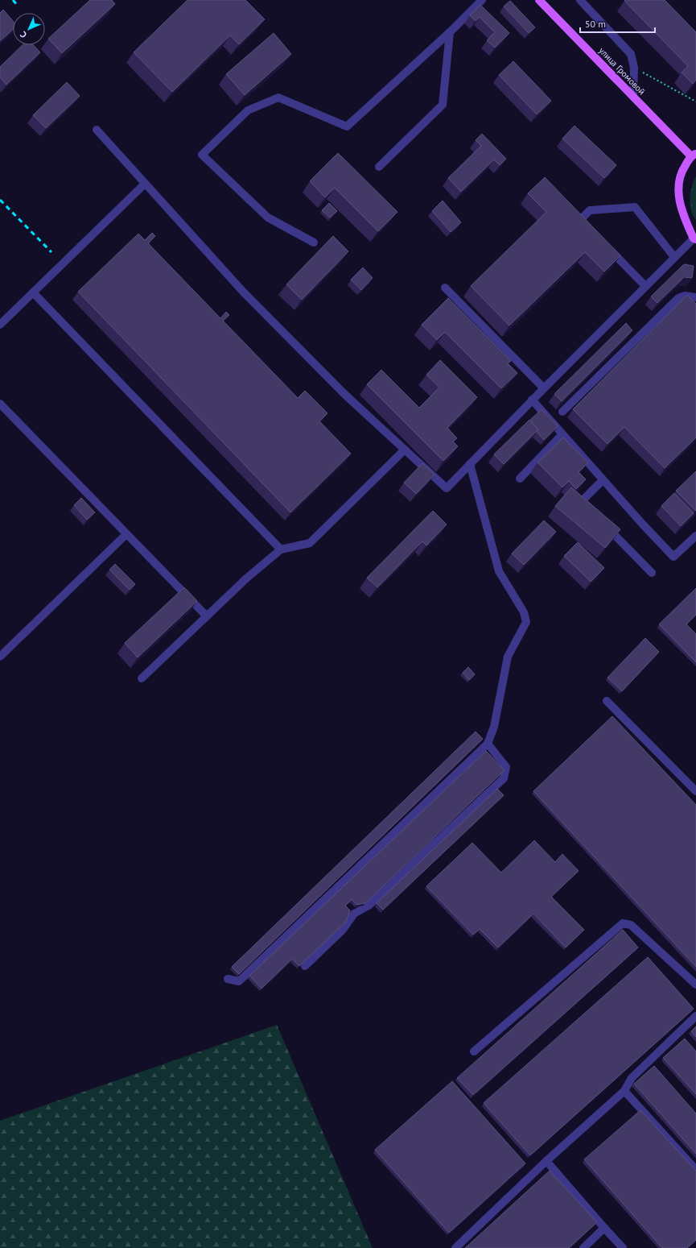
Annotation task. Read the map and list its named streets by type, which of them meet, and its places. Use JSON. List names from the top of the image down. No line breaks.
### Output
{"streets":{"main road":["улица Громовой"]},"scale_bar":"50 m","north":"bottom left"}
